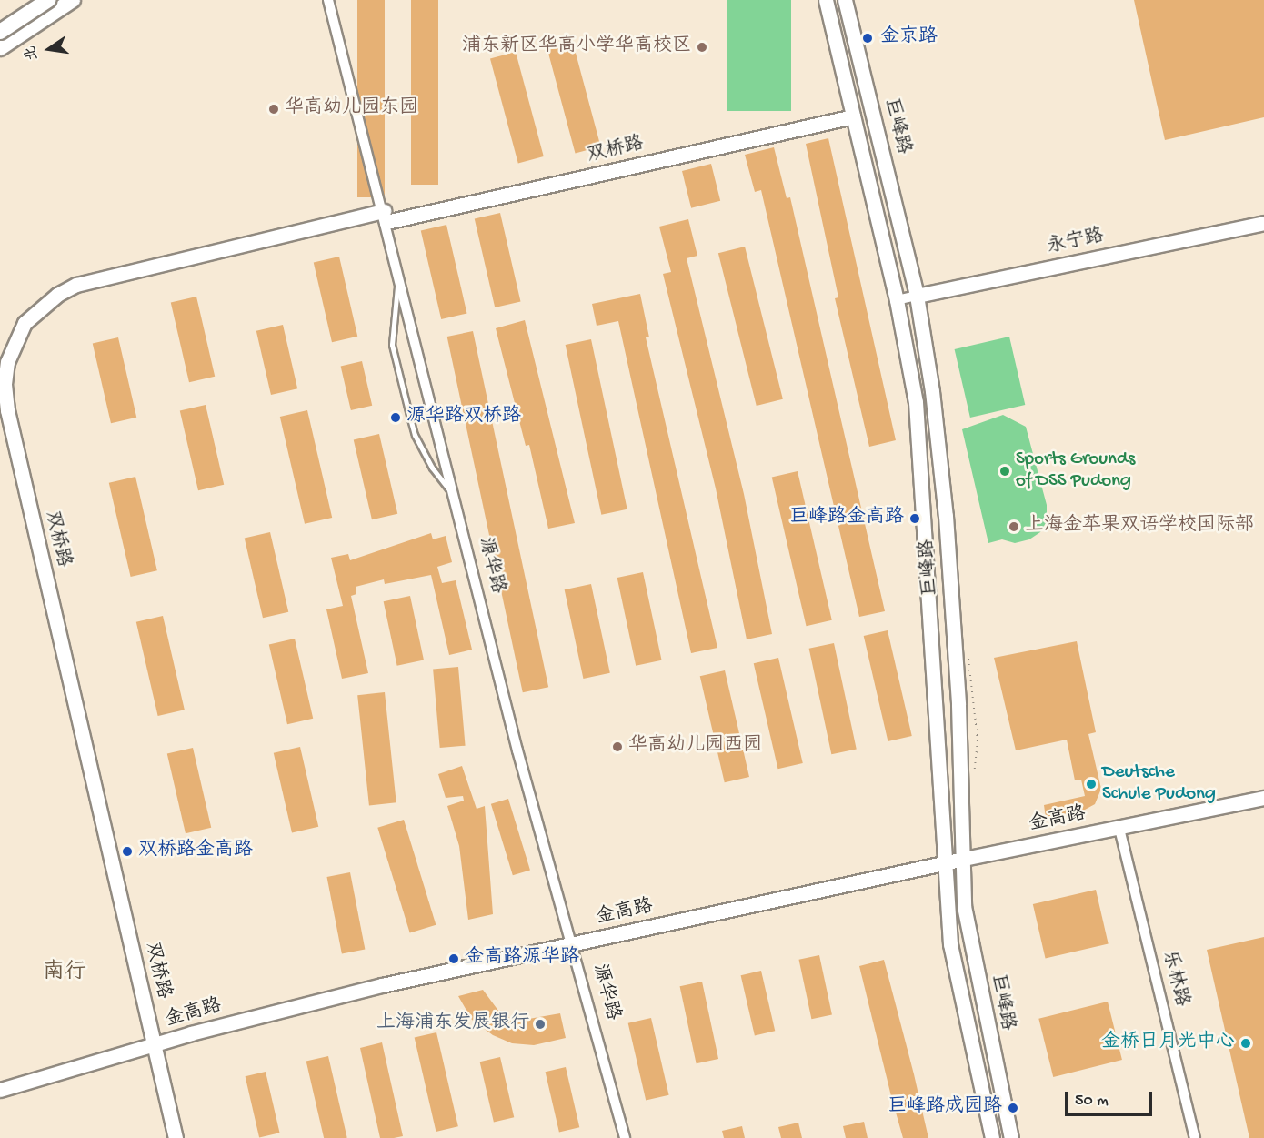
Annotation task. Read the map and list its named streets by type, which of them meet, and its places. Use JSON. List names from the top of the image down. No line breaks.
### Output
{"streets":{"main road":["巨峰路","双桥路","永宁路","金高路"],"street":["源华路","乐林路"]},"crossings":[["巨峰路","双桥路"],["巨峰路","永宁路"],["巨峰路","金高路"],["双桥路","源华路"],["双桥路","金高路"],["源华路","金高路"],["金高路","乐林路"]],"districts":["南行"],"places":["金京路","浦东新区华高小学华高校区","华高幼儿园东园","源华路双桥路","Sports Grounds of DSS Pudong","巨峰路金高路","上海金苹果双语学校国际部","华高幼儿园西园","Deutsche Schule Pudong","双桥路金高路","金高路源华路","上海浦东发展银行","金桥日月光中心","巨峰路成园路"],"scale_bar":"50 m","north":"left"}
